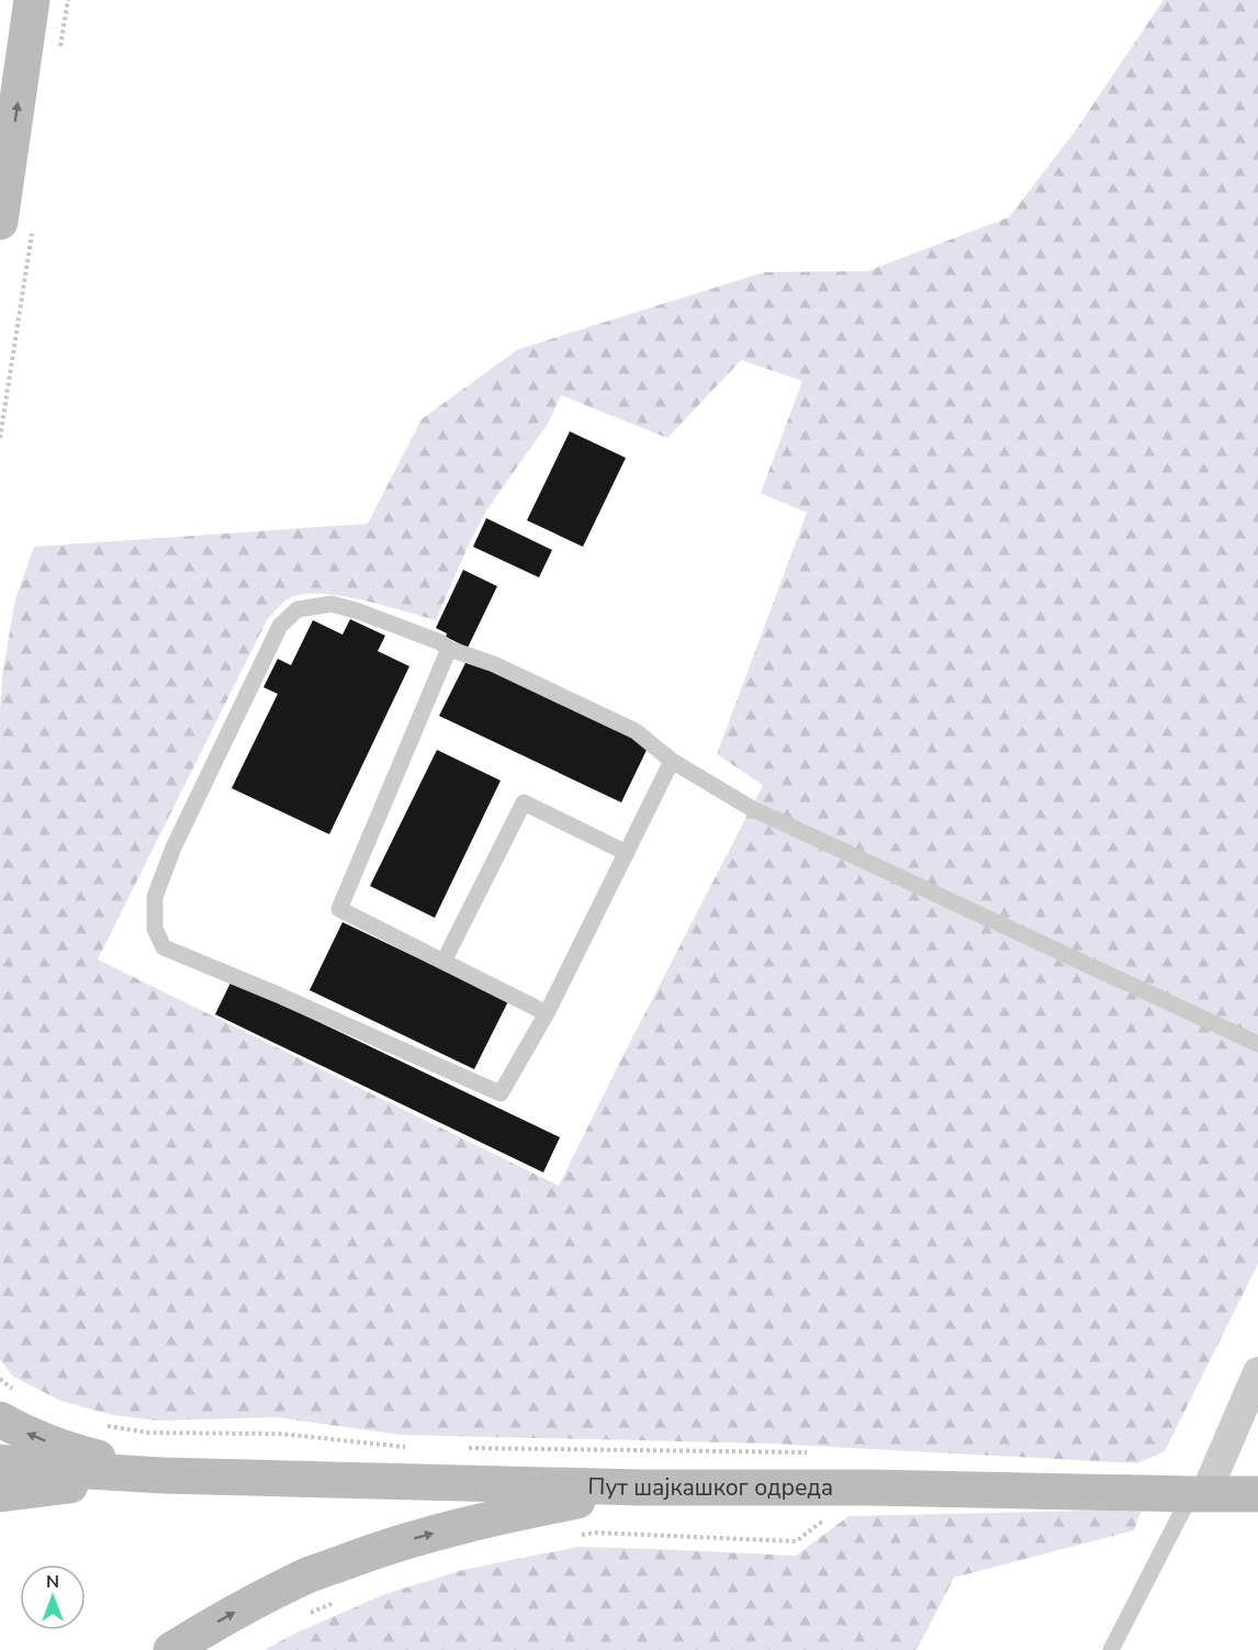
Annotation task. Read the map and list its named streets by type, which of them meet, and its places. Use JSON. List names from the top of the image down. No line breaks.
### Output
{"streets":{"street":["Пут шајкашког одреда"]},"north":"top"}
